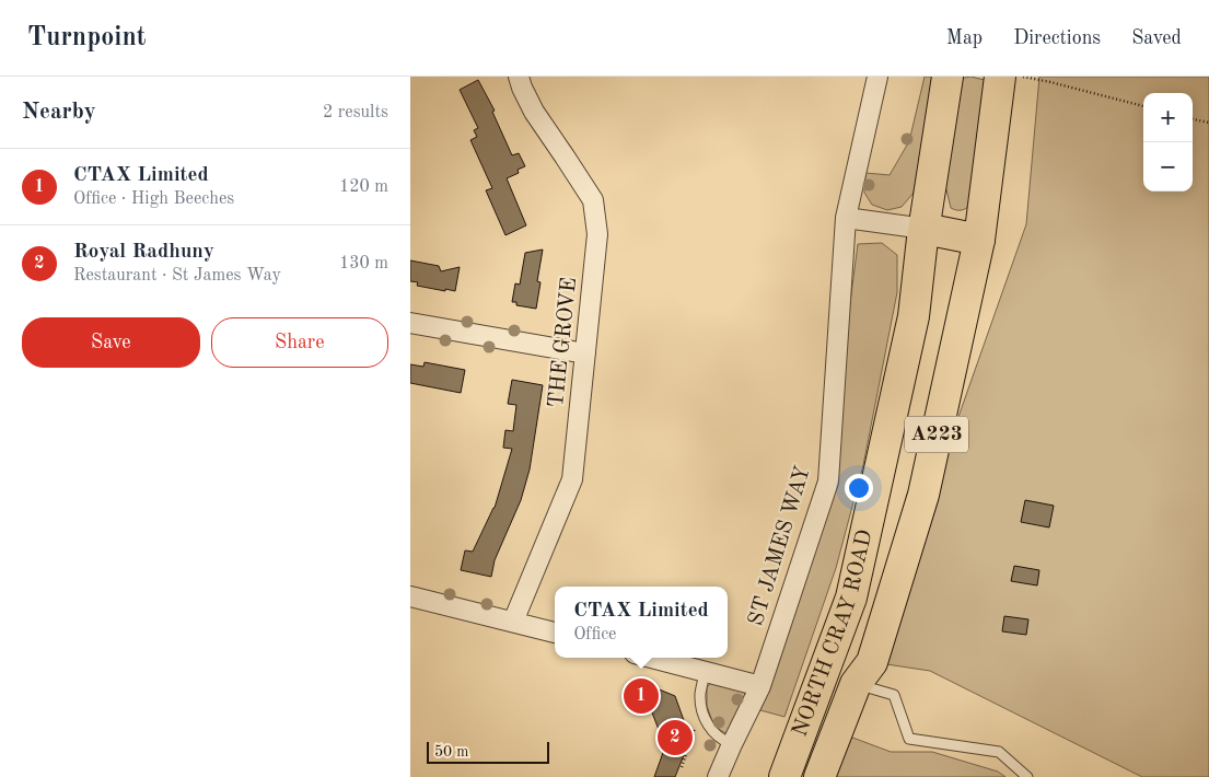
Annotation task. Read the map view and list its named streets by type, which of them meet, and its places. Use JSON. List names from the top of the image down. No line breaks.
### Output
{"streets":{"main road":["A223","NORTH CRAY ROAD"],"street":["THE GROVE","ST JAMES WAY"]},"scale_bar":"50 m","page":{"header":"Turnpoint","nav":["Map","Directions","Saved"],"heading":["Nearby","2 results"],"map_buttons":["+","−"],"list":[{"mark":"1","name":"CTAX Limited","note":"Office · High Beeches","value":"120 m"},{"mark":"2","name":"Royal Radhuny","note":"Restaurant · St James Way","value":"130 m"}],"buttons":["Save","Share"],"popup":["CTAX Limited","Office"],"pins":["1","2"],"scale":"50 m"}}
